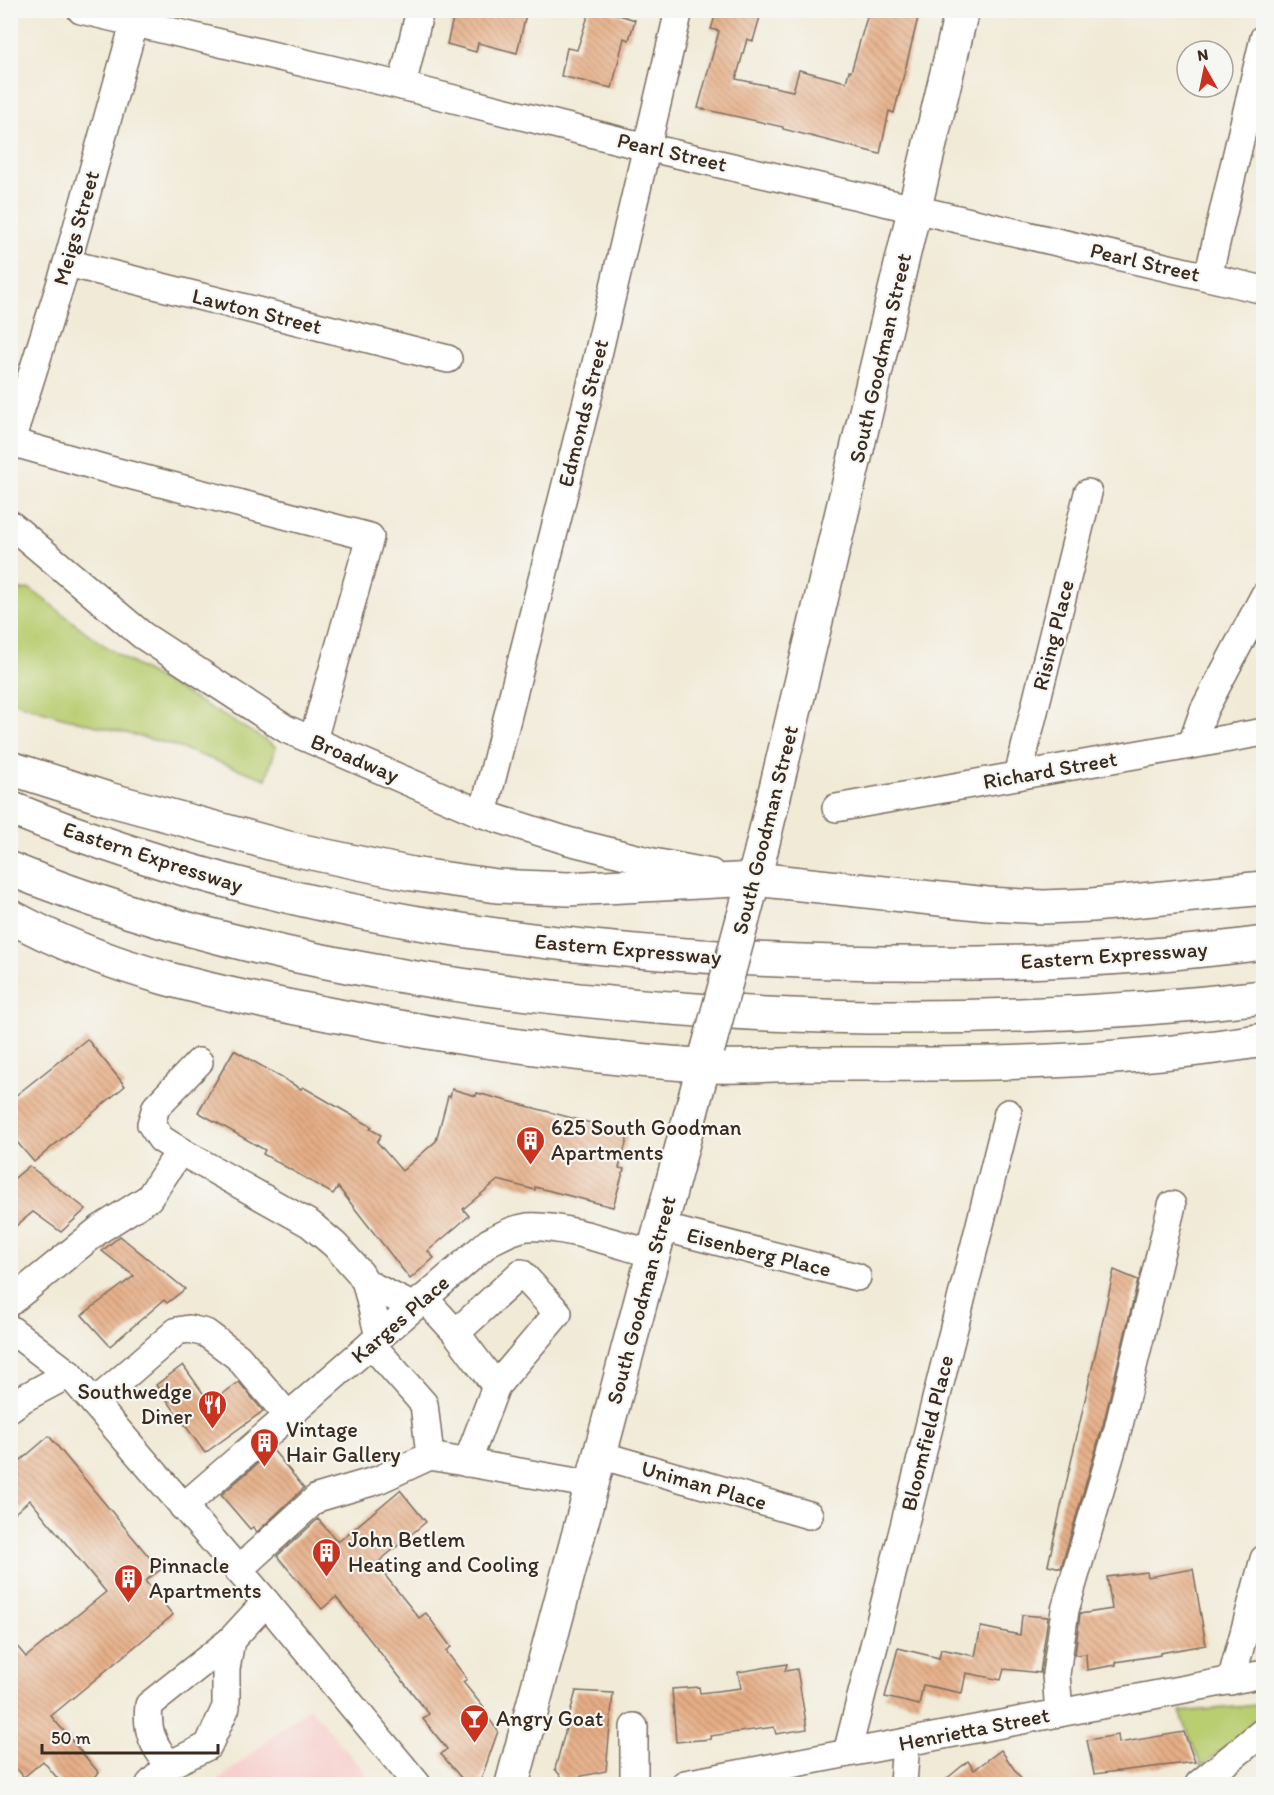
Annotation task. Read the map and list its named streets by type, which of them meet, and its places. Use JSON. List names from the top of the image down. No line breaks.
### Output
{"streets":{"main road":["South Goodman Street","Eastern Expressway"],"street":["Pearl Street","Meigs Street","Lawton Street","Edmonds Street","Rising Place","Broadway","Richard Street","Eisenberg Place","Karges Place","Bloomfield Place","Uniman Place","Henrietta Street"]},"crossings":[["Pearl Street","Meigs Street"],["Pearl Street","South Goodman Street"],["Pearl Street","Edmonds Street"],["Meigs Street","Lawton Street"],["South Goodman Street","Broadway"],["South Goodman Street","Eisenberg Place"],["South Goodman Street","Karges Place"],["South Goodman Street","Uniman Place"],["Edmonds Street","Broadway"],["Rising Place","Richard Street"],["Eisenberg Place","Karges Place"],["Bloomfield Place","Henrietta Street"]],"places":{"building":["625 South Goodman Apartments","Vintage Hair Gallery","John Betlem Heating and Cooling","Pinnacle Apartments"],"restaurant":["Southwedge Diner"],"bar":["Angry Goat"]},"scale_bar":"50 m","north":"top"}
